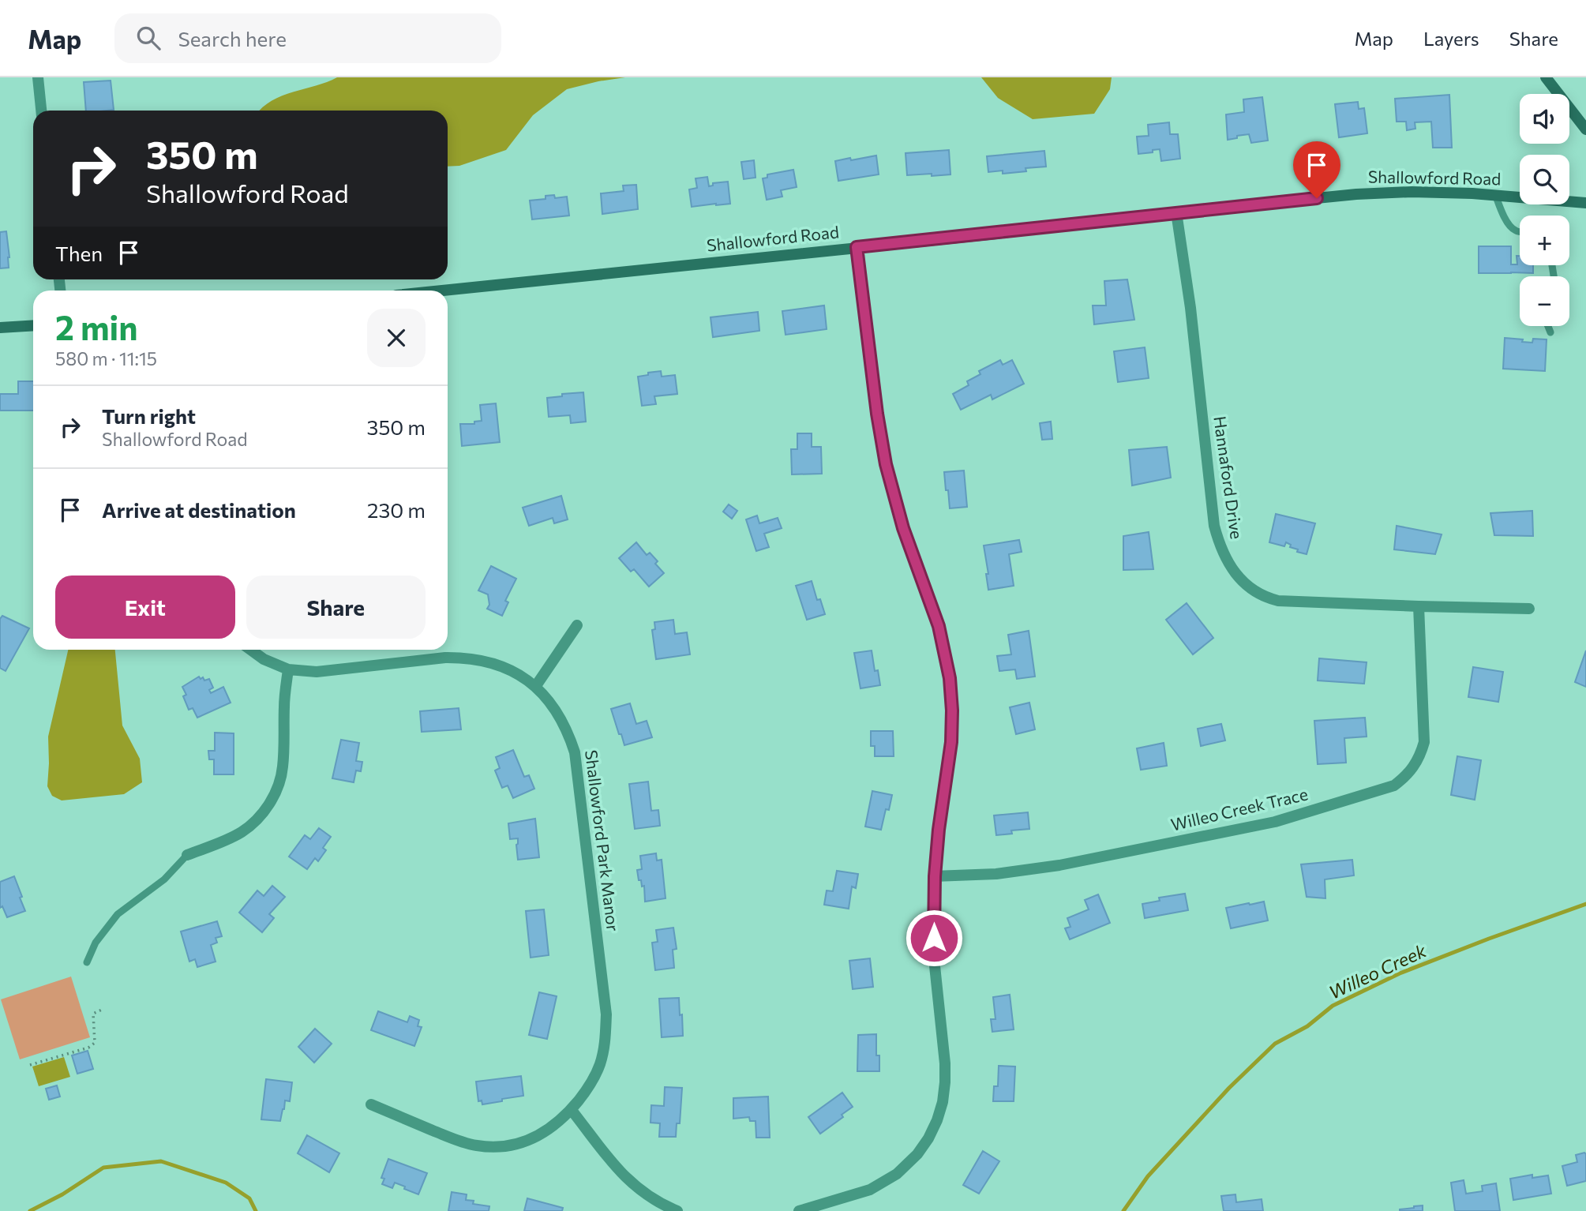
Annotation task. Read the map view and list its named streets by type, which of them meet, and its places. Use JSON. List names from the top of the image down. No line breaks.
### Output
{"streets":{"street":["Shallowford Road","Hannaford Drive","Willeo Creek Trace","Shallowford Park Manor"]},"crossings":[["Shallowford Road","Hannaford Drive"],["Hannaford Drive","Willeo Creek Trace"]],"water":["Willeo Creek"],"page":{"header":"Map","search":"Search here","nav":["Map","Layers","Share"],"map_buttons":["+","−"],"turn":["350 m","Shallowford Road"],"then":"Then","heading":["2 min","580 m · 11:15"],"list":[{"name":"Turn right","note":"Shallowford Road","value":"350 m"},{"name":"Arrive at destination","value":"230 m"}],"buttons":["Exit","Share"]}}
